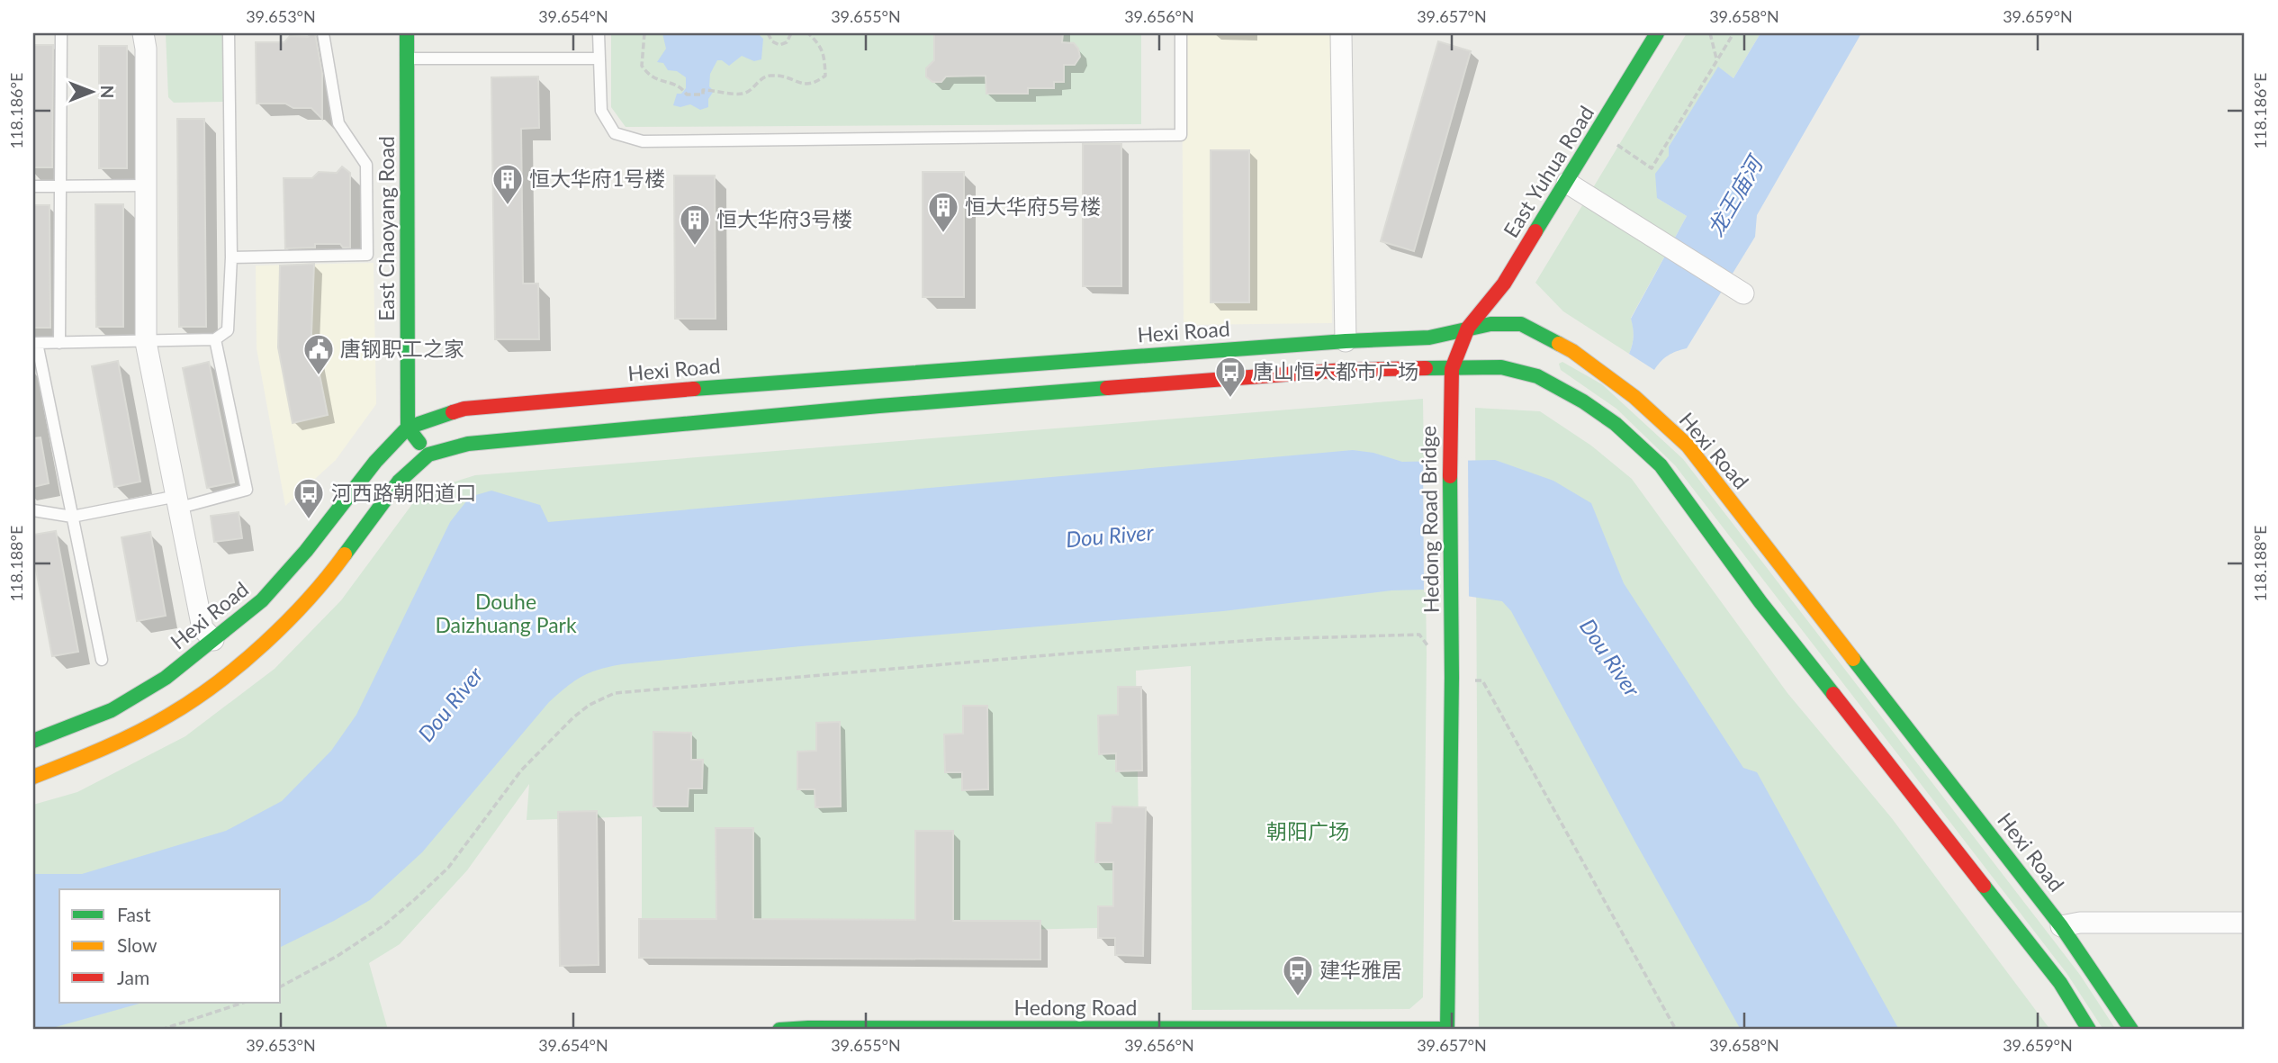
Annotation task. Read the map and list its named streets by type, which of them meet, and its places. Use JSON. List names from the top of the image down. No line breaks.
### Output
{"streets":{"main road":["East Yuhua Road","East Chaoyang Road","Hexi Road","Hedong Road Bridge","Hedong Road"]},"crossings":[["East Yuhua Road","Hexi Road"],["East Yuhua Road","Hedong Road Bridge"],["East Chaoyang Road","Hexi Road"],["Hedong Road Bridge","Hedong Road"]],"water":["龙王庙河","Dou River"],"parks":["Douhe Daizhuang Park","朝阳广场"],"places":{"building":["恒大华府1号楼","恒大华府5号楼","恒大华府3号楼"],"public building":["唐钢职工之家"],"bus stop":["唐山恒大都市广场","河西路朝阳道口","建华雅居"]},"legend":["Fast","Slow","Jam"],"north":"right","coordinates":["39.653°N","39.654°N","39.655°N","39.656°N","39.657°N","39.658°N","39.659°N","118.186°E","118.188°E"]}
